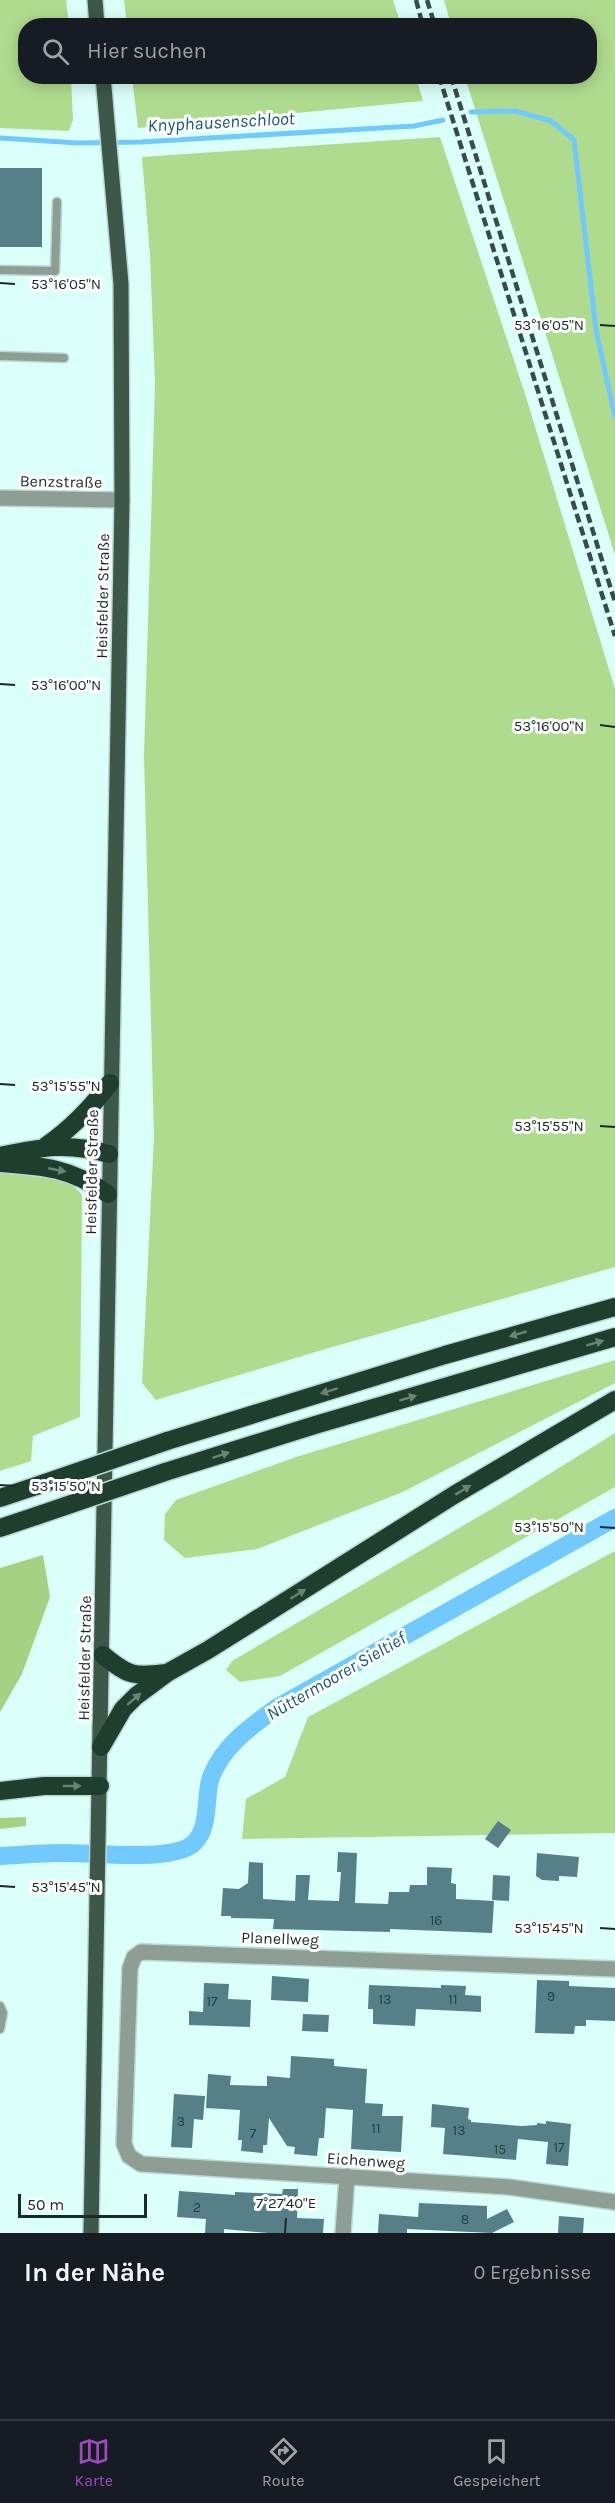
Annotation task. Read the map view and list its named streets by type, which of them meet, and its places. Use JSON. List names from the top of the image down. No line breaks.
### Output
{"streets":{"main road":["Heisfelder Straße"],"street":["Benzstraße","Planellweg","Eichenweg"]},"crossings":[["Benzstraße","Heisfelder Straße"],["Planellweg","Eichenweg"]],"water":["Knyphausenschloot","Nüttermoorer Sieltief"],"house_numbers":["16","9","13","11","17","3","11","13","7","17","15","2","8"],"scale_bar":"50 m","page":{"search":"Hier suchen","scale":"50 m","heading":["In der Nähe","0 Ergebnisse"],"nav":["Karte","Route","Gespeichert"]},"coordinates":["53°16'05\"N","53°16'00\"N","53°15'55\"N","53°15'50\"N","53°15'45\"N","7°27'40\"E"]}
